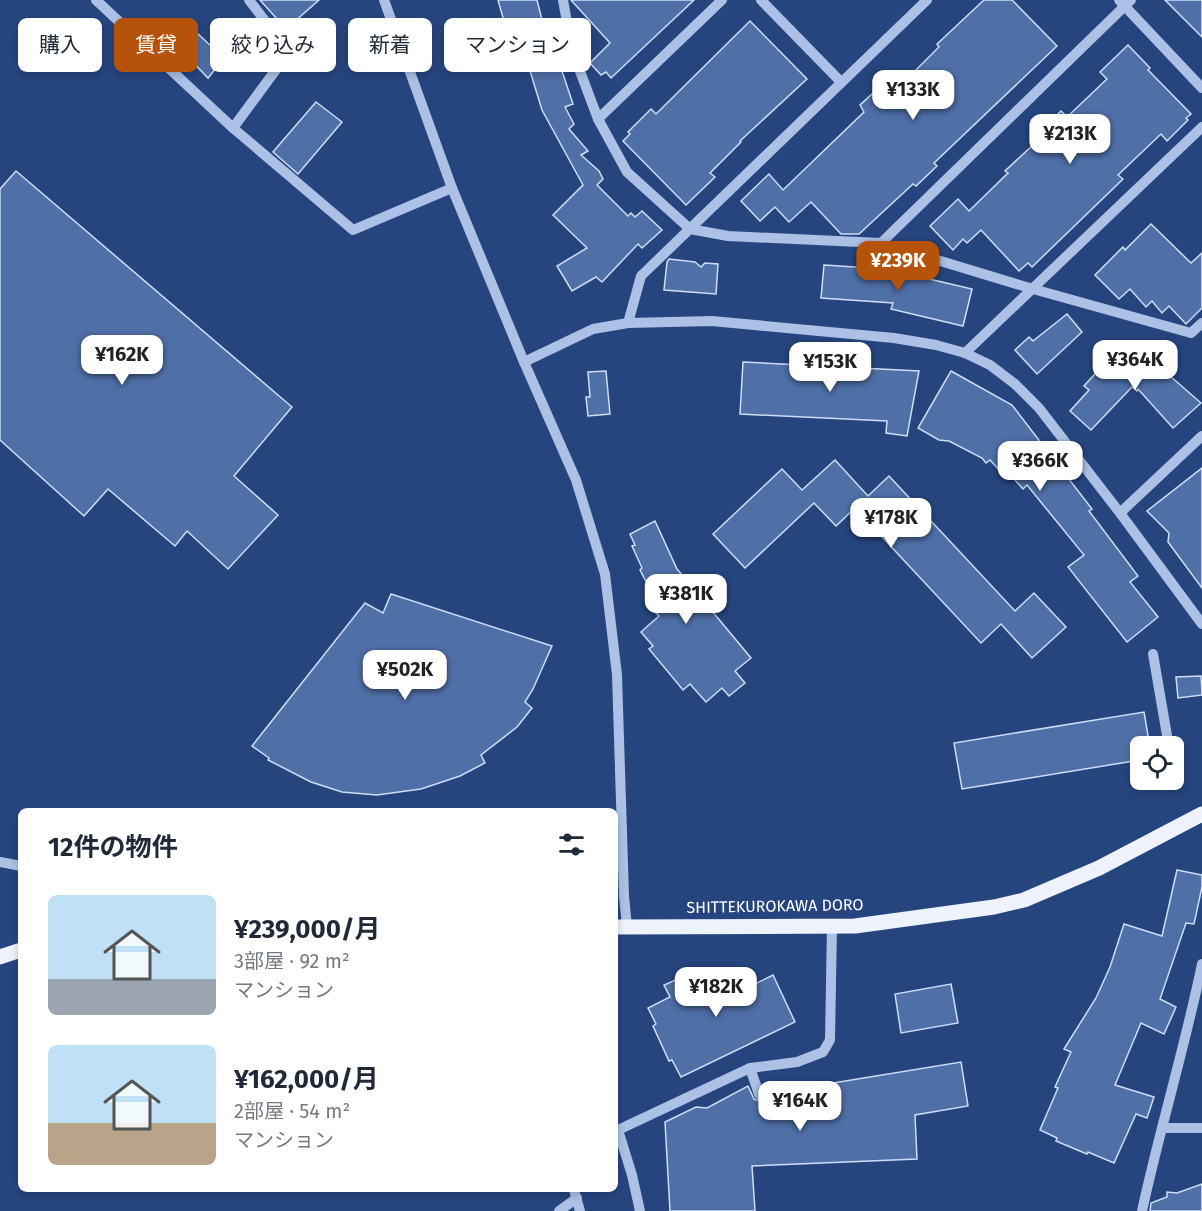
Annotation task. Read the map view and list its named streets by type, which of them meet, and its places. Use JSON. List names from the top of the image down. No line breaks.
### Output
{"streets":{"main road":["SHITTEKUROKAWA DORO"]},"page":{"chip":["購入","賃貸","絞り込み","新着","マンション"],"price":["¥133K","¥213K","¥239K","¥162K","¥364K","¥153K","¥366K","¥178K","¥381K","¥502K","¥182K","¥164K"],"heading":"12件の物件","list":[{"name":"¥239,000/月","note":"3部屋 · 92 m² · マンション"},{"name":"¥162,000/月","note":"2部屋 · 54 m² · マンション"}]}}
